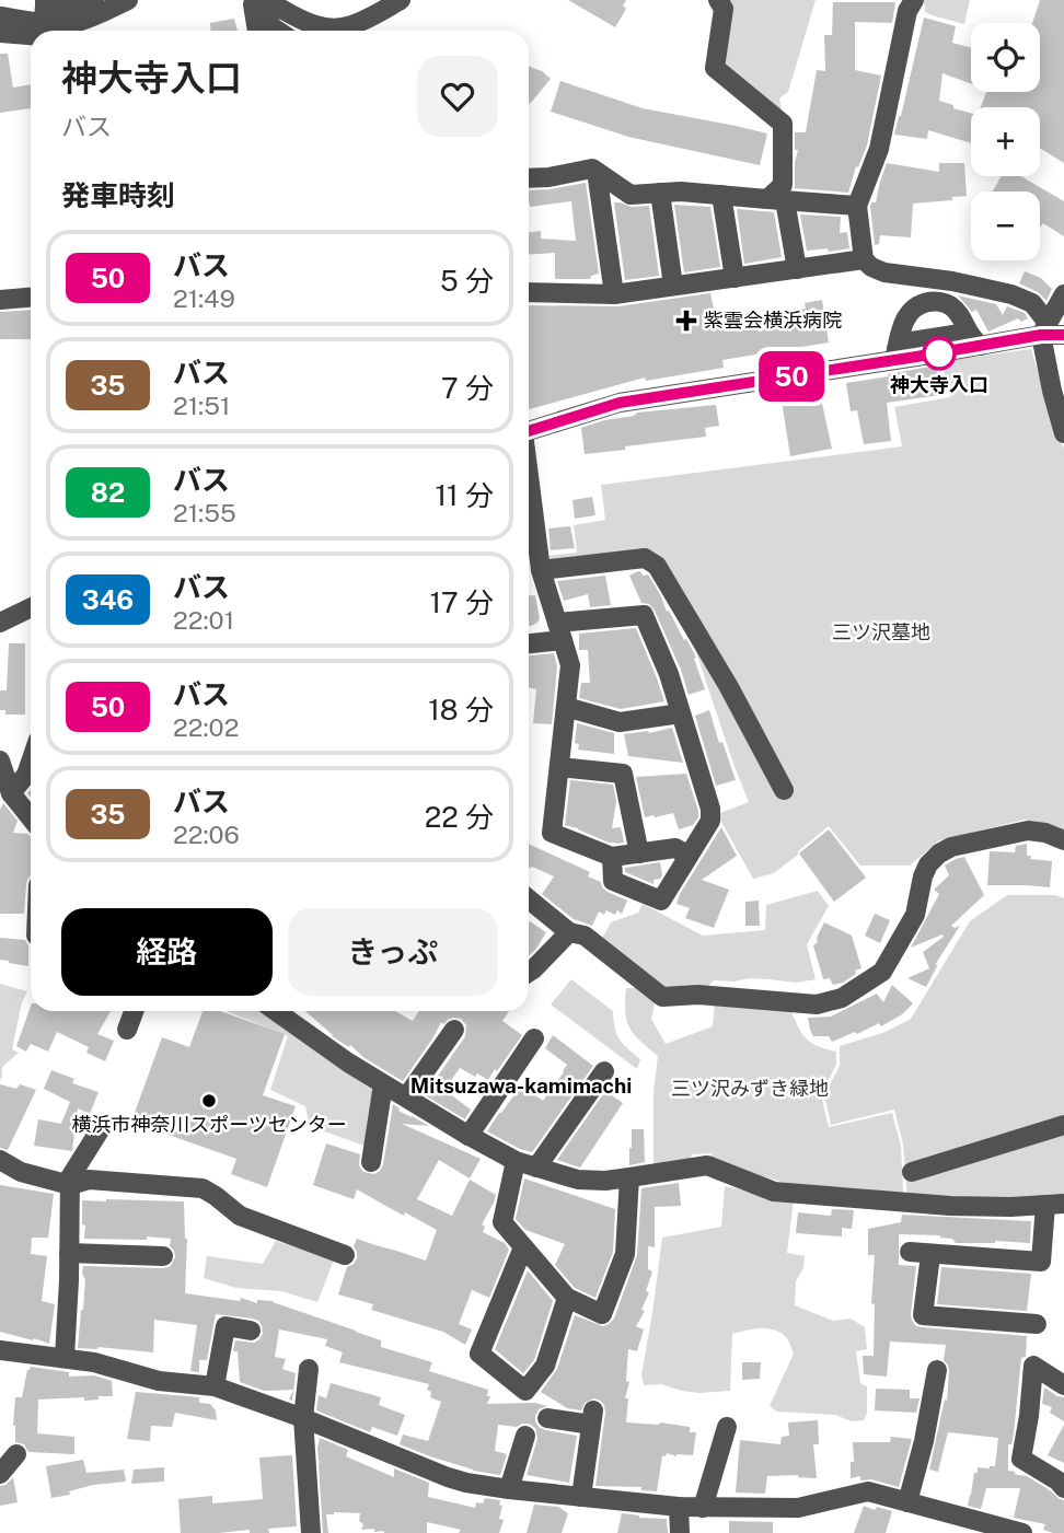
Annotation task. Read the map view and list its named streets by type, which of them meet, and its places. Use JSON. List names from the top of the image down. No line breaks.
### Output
{"districts":["Mitsuzawa-kamimachi"],"parks":["三ツ沢墓地","三ツ沢みずき緑地"],"places":{"health":["紫雲会横浜病院"],"other":["神大寺入口","横浜市神奈川スポーツセンター"]},"lines":["bus line 50"],"page":{"on_map":"50","map_buttons":["+","−"],"heading":[["神大寺入口","バス"],"発車時刻"],"list":[{"mark":"50","name":"バス","note":"21:49","value":"5 分"},{"mark":"35","name":"バス","note":"21:51","value":"7 分"},{"mark":"82","name":"バス","note":"21:55","value":"11 分"},{"mark":"346","name":"バス","note":"22:01","value":"17 分"},{"mark":"50","name":"バス","note":"22:02","value":"18 分"},{"mark":"35","name":"バス","note":"22:06","value":"22 分"}],"buttons":["経路","きっぷ"]}}
